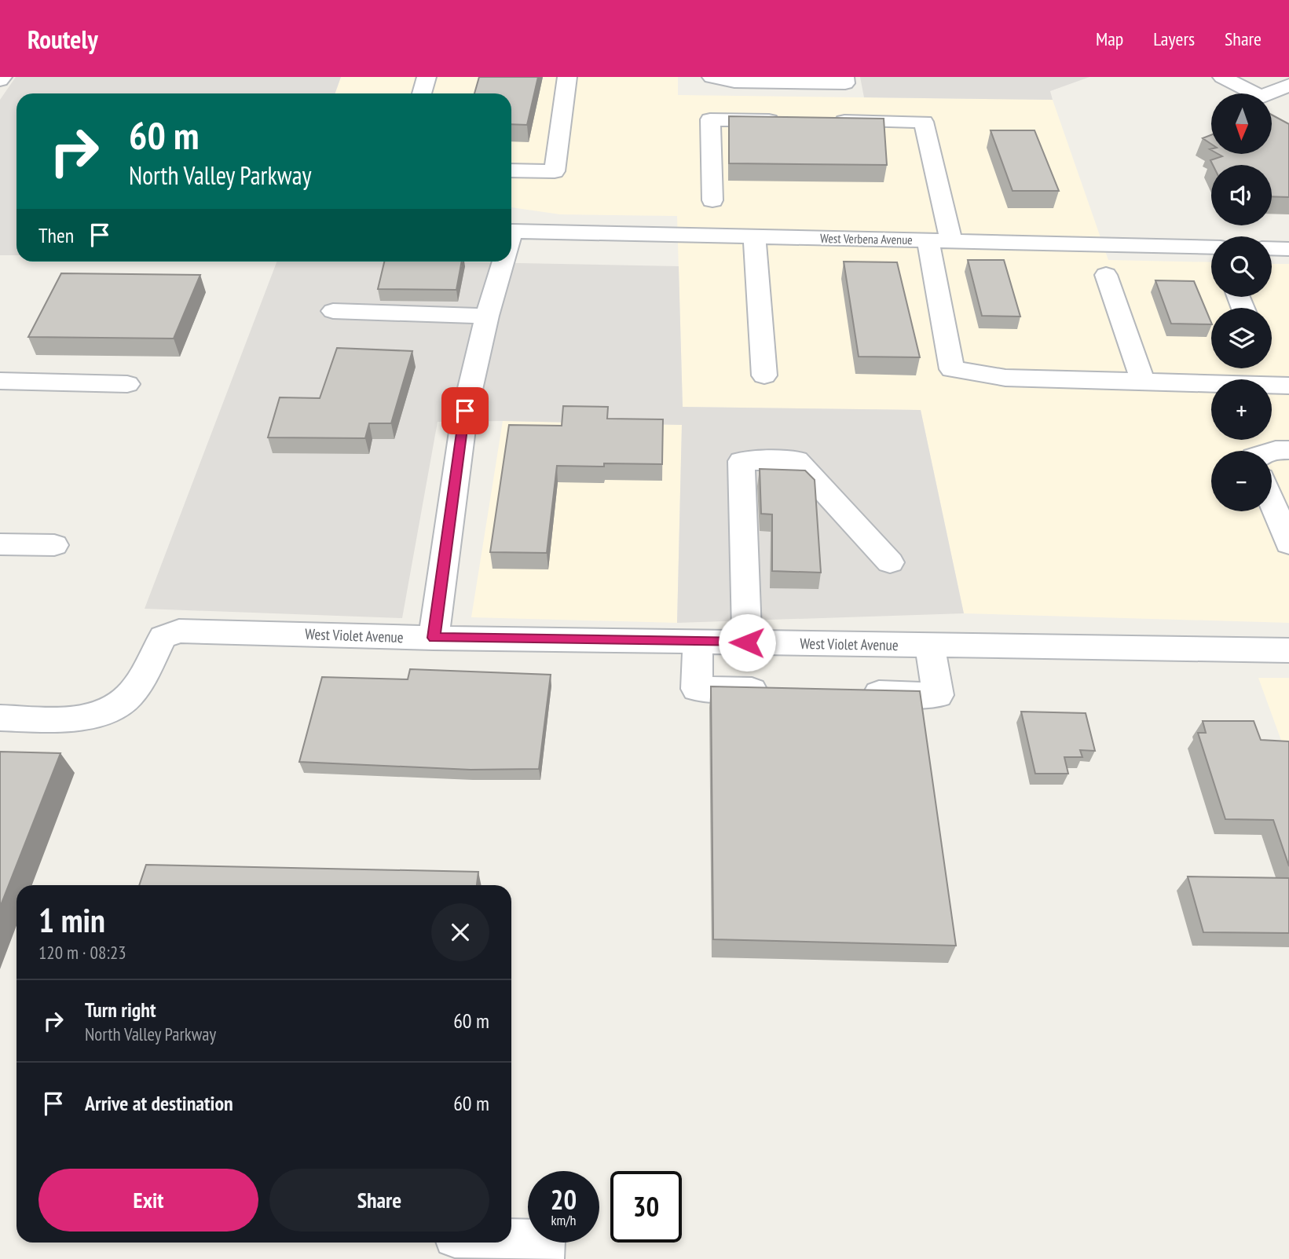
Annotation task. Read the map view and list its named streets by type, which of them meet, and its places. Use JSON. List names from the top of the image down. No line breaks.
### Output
{"streets":{"street":["West Verbena Avenue","West Violet Avenue"]},"north":"bottom","page":{"header":"Routely","nav":["Map","Layers","Share"],"map_buttons":["+","−"],"turn":["60 m","North Valley Parkway"],"then":"Then","heading":["1 min","120 m · 08:23"],"list":[{"name":"Turn right","note":"North Valley Parkway","value":"60 m"},{"name":"Arrive at destination","value":"60 m"}],"buttons":["Exit","Share"],"speed":"20 km/h","limit":"30"}}
